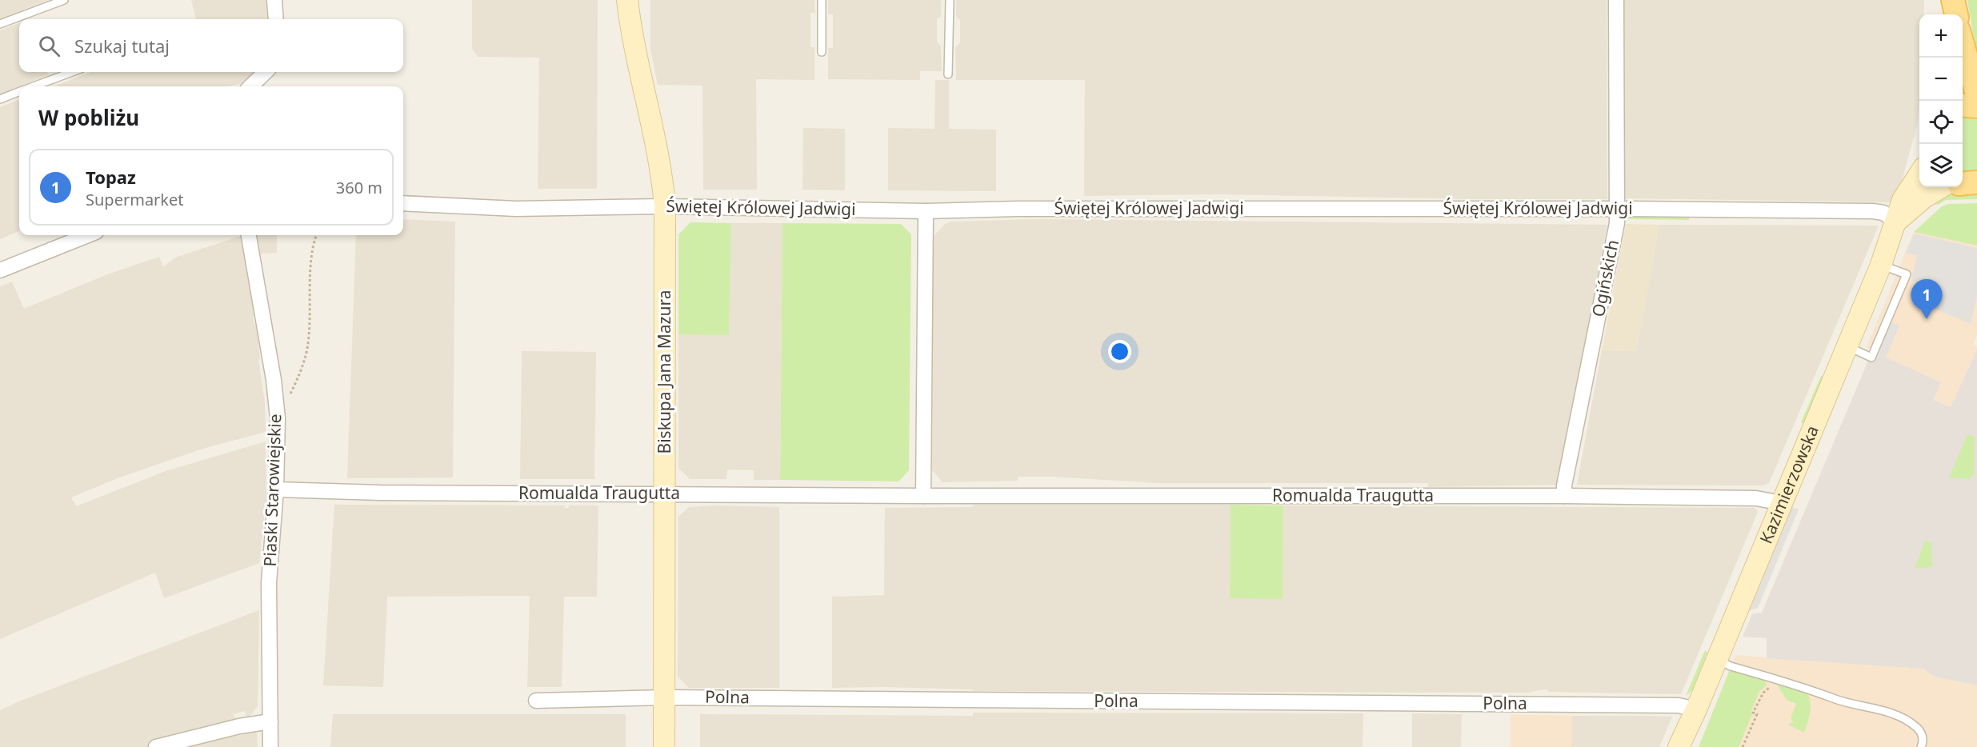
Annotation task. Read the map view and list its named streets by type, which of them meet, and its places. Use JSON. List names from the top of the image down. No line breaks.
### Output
{"streets":{"street":["Świętej Królowej Jadwigi","Ogińskich","Biskupa Jana Mazura","Kazimierzowska","Piaski Starowiejskie","Romualda Traugutta","Polna"]},"crossings":[["Świętej Królowej Jadwigi","Ogińskich"],["Świętej Królowej Jadwigi","Biskupa Jana Mazura"],["Świętej Królowej Jadwigi","Kazimierzowska"],["Ogińskich","Romualda Traugutta"],["Biskupa Jana Mazura","Romualda Traugutta"],["Biskupa Jana Mazura","Polna"],["Kazimierzowska","Romualda Traugutta"],["Kazimierzowska","Polna"],["Piaski Starowiejskie","Romualda Traugutta"]],"page":{"map_buttons":["+","−"],"search":"Szukaj tutaj","heading":"W pobliżu","list":[{"mark":"1","name":"Topaz","note":"Supermarket","value":"360 m"}],"pins":"1"}}
